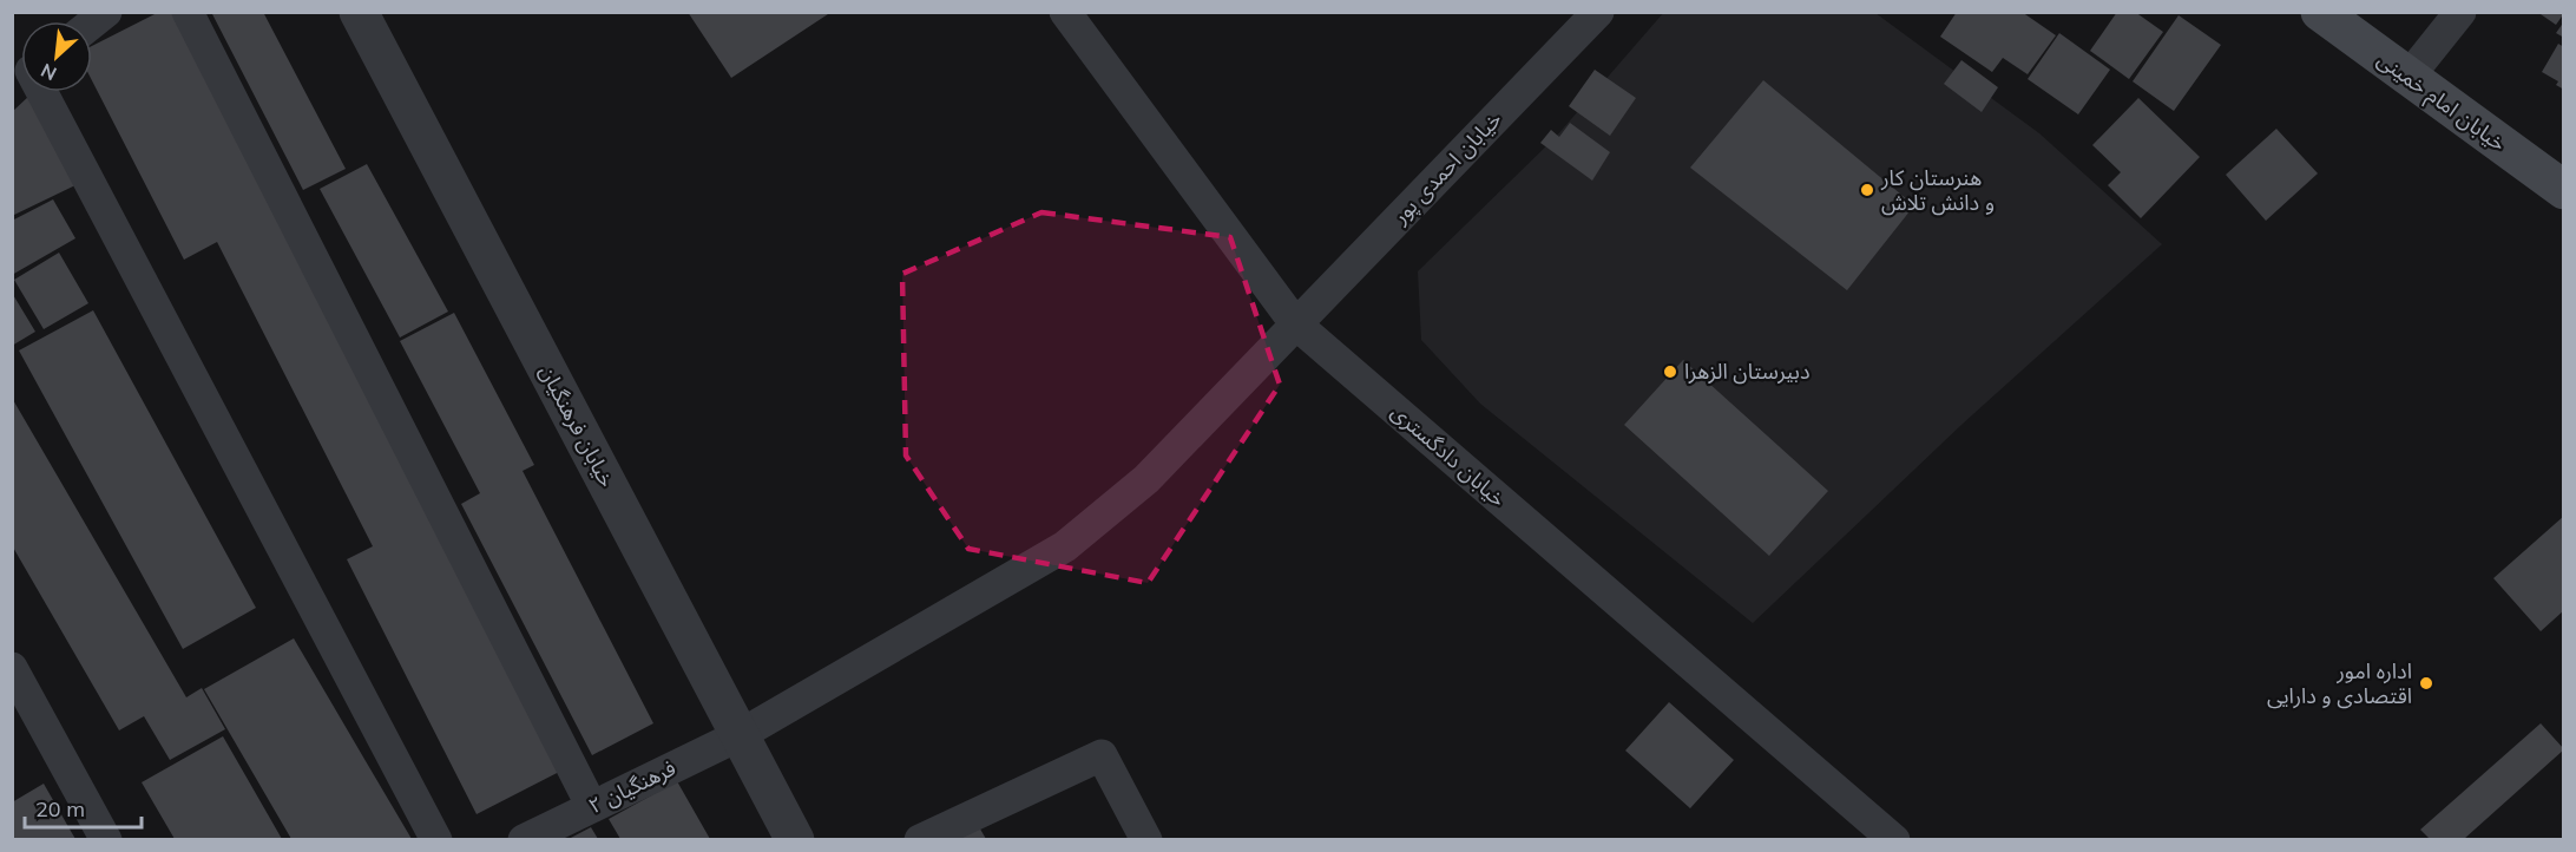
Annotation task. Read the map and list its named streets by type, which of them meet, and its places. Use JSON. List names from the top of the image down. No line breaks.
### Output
{"streets":{"main road":["خیابان امام خمینی"],"street":["خیابان احمدی پور","خیابان فرهنگیان","خیابان دادگستری","فرهنگیان ۲"]},"crossings":[["خیابان احمدی پور","خیابان فرهنگیان"],["خیابان احمدی پور","خیابان دادگستری"],["خیابان احمدی پور","فرهنگیان ۲"],["خیابان فرهنگیان","فرهنگیان ۲"]],"places":["هنرستان کار و دانش تلاش","دبیرستان الزهرا","اداره امور اقتصادی و دارایی"],"scale_bar":"20 m","north":"bottom left"}
